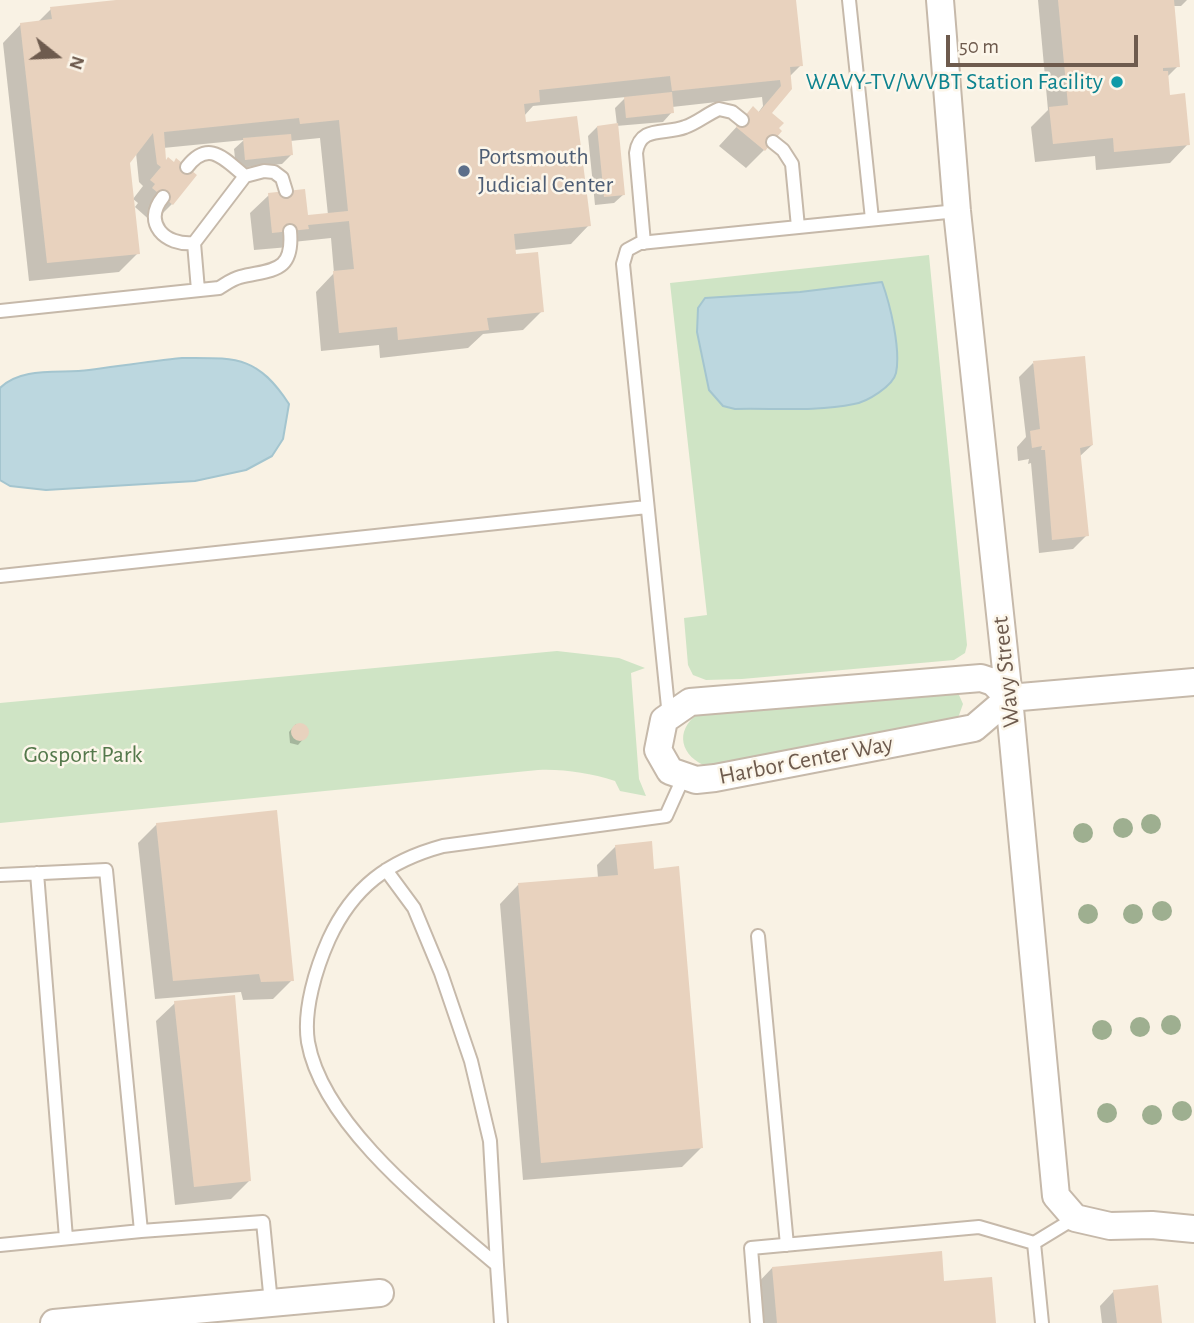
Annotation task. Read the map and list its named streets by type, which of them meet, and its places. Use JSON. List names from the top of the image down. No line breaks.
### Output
{"streets":{"street":["Wavy Street","Harbor Center Way"]},"crossings":[["Wavy Street","Harbor Center Way"]],"parks":["Gosport Park"],"places":["WAVY-TV/WVBT Station Facility","Portsmouth Judicial Center"],"scale_bar":"50 m","north":"right"}
